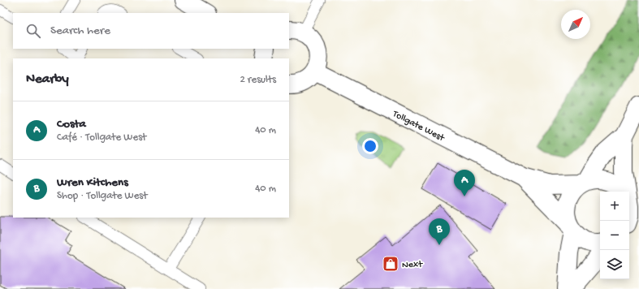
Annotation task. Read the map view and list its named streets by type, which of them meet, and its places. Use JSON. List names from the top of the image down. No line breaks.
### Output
{"streets":{"street":["Tollgate West"]},"places":{"shop":["Next"]},"north":"top right","page":{"search":"Search here","heading":["Nearby","2 results"],"list":[{"mark":"A","name":"Costa","note":"Café · Tollgate West","value":"40 m"},{"mark":"B","name":"Wren Kitchens","note":"Shop · Tollgate West","value":"40 m"}],"pins":["A","B"],"map_buttons":["+","−"]}}
